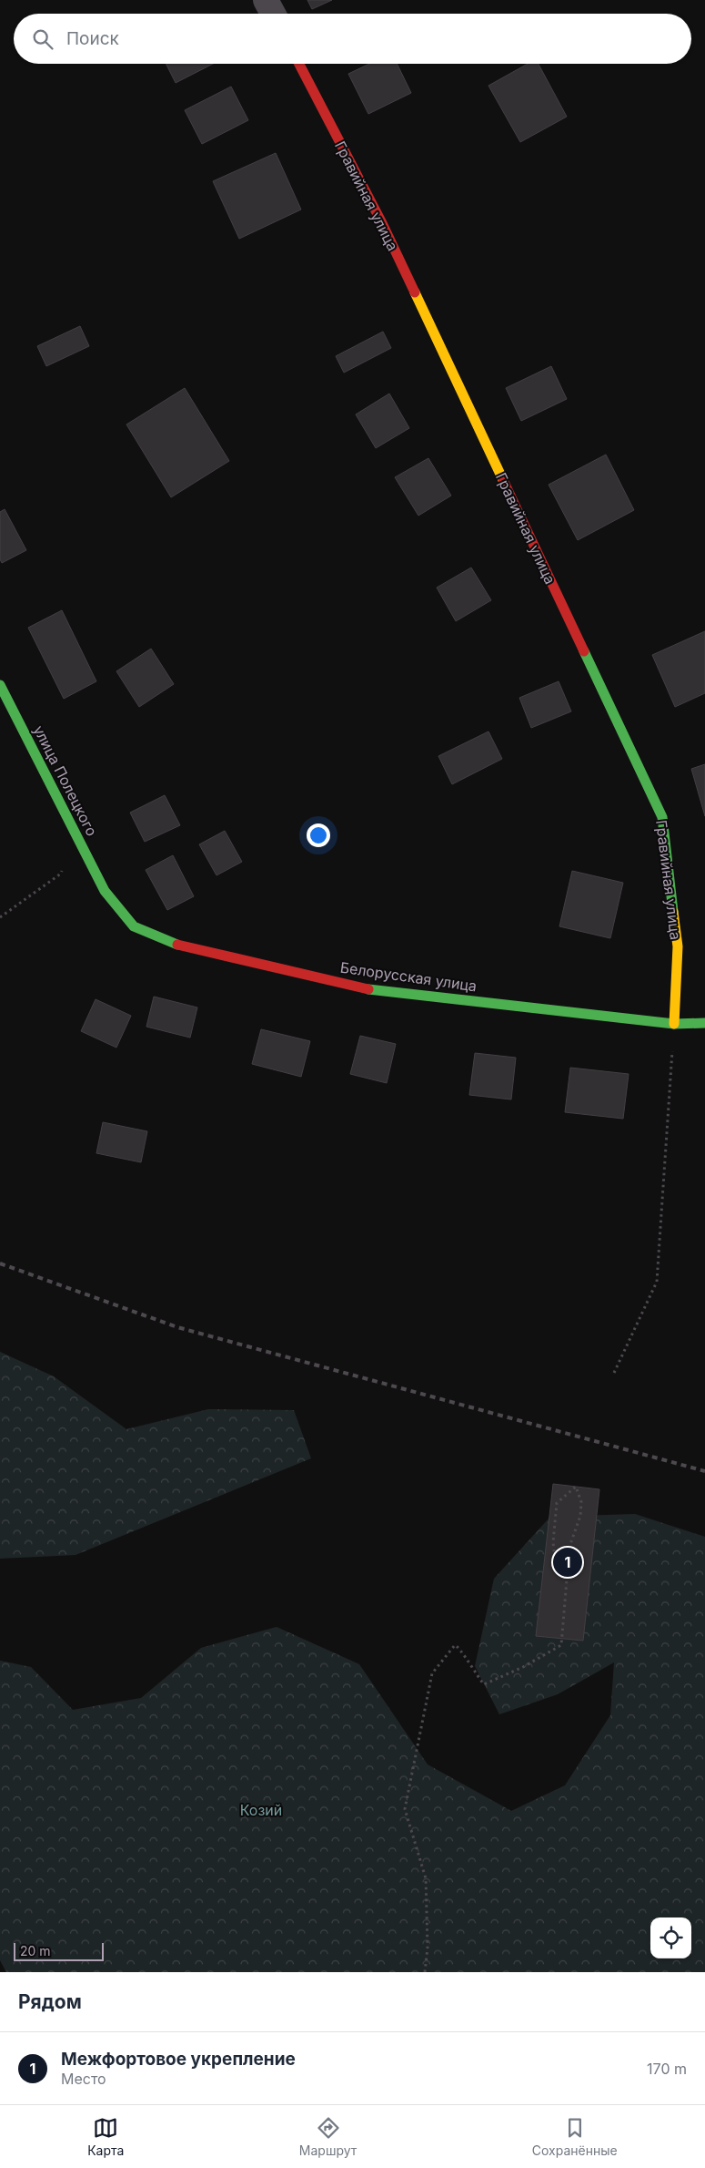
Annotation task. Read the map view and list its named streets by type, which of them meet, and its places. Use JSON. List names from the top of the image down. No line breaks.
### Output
{"streets":{"street":["Гравийная улица","улица Полецкого","Белорусская улица"]},"crossings":[["Гравийная улица","Белорусская улица"],["улица Полецкого","Белорусская улица"]],"parks":["Козий"],"scale_bar":"20 m","page":{"search":"Поиск","pins":"1","scale":"20 m","heading":"Рядом","list":[{"mark":"1","name":"Межфортовое укрепление","note":"Место","value":"170 m"}],"nav":["Карта","Маршрут","Сохранённые"]}}
